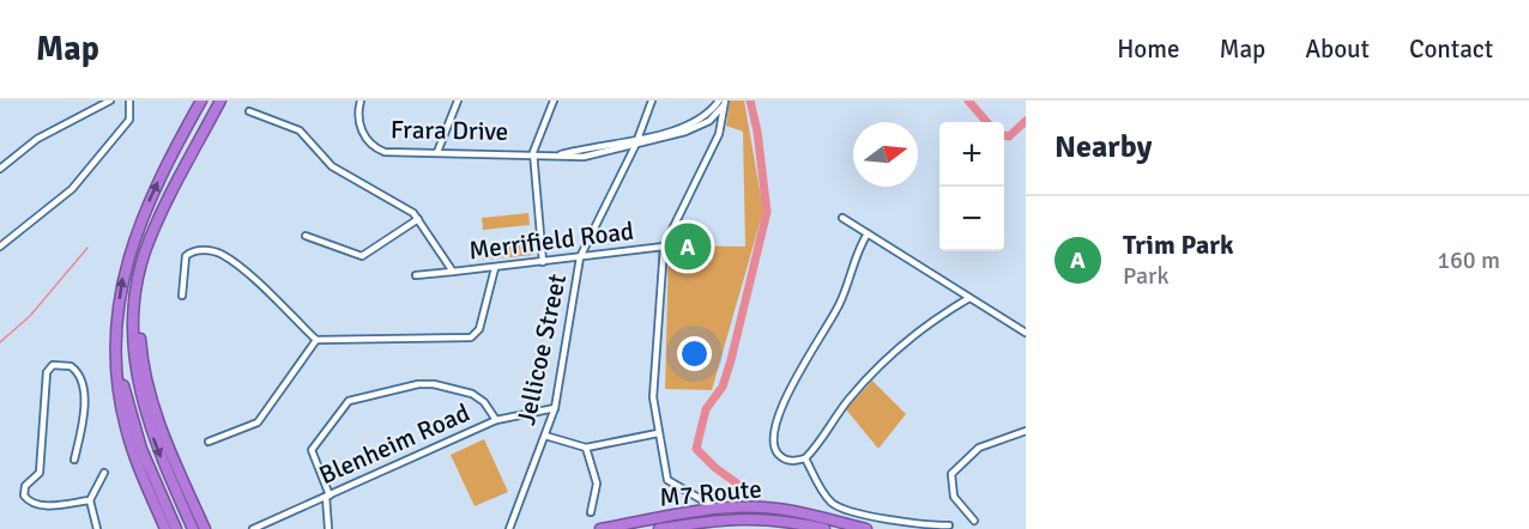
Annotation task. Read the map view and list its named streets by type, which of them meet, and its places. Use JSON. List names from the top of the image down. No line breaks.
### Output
{"streets":{"highway":["M7 Route"],"street":["Frara Drive","Merrifield Road","Jellicoe Street","Blenheim Road"]},"crossings":[["Frara Drive","Jellicoe Street"],["Merrifield Road","Jellicoe Street"],["Jellicoe Street","Blenheim Road"]],"north":"right","page":{"header":"Map","nav":["Home","Map","About","Contact"],"heading":"Nearby","map_buttons":["+","−"],"list":[{"mark":"A","name":"Trim Park","note":"Park","value":"160 m"}],"pins":"A"}}
